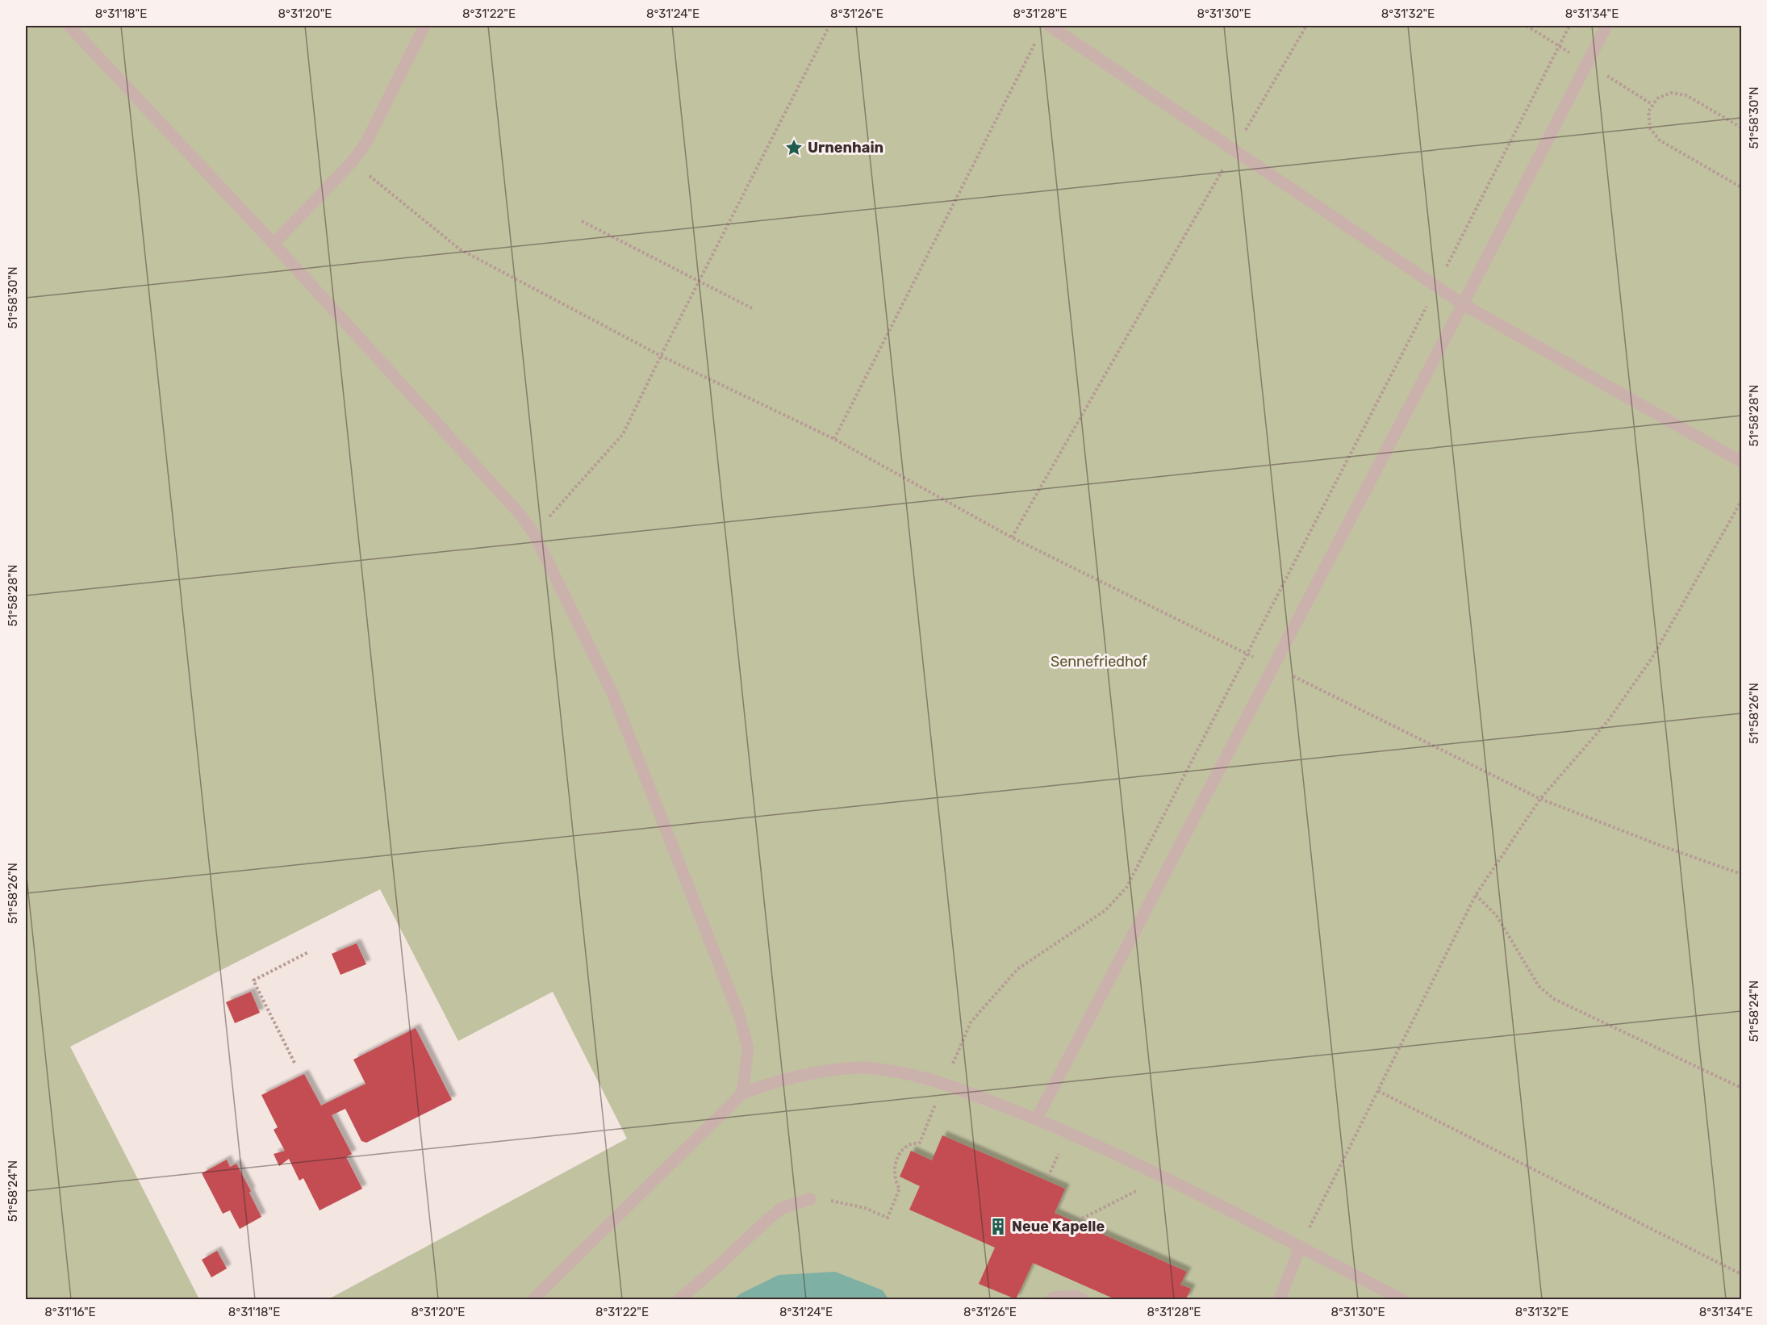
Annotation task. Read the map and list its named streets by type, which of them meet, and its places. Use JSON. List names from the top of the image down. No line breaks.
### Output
{"parks":["Sennefriedhof"],"places":{"place":["Urnenhain"],"building":["Neue Kapelle"]},"coordinates":["8°31'18\"E","8°31'20\"E","8°31'22\"E","8°31'24\"E","8°31'26\"E","8°31'28\"E","8°31'30\"E","8°31'32\"E","8°31'34\"E","51°58'30\"N","51°58'28\"N","51°58'26\"N","51°58'24\"N","8°31'16\"E"]}
